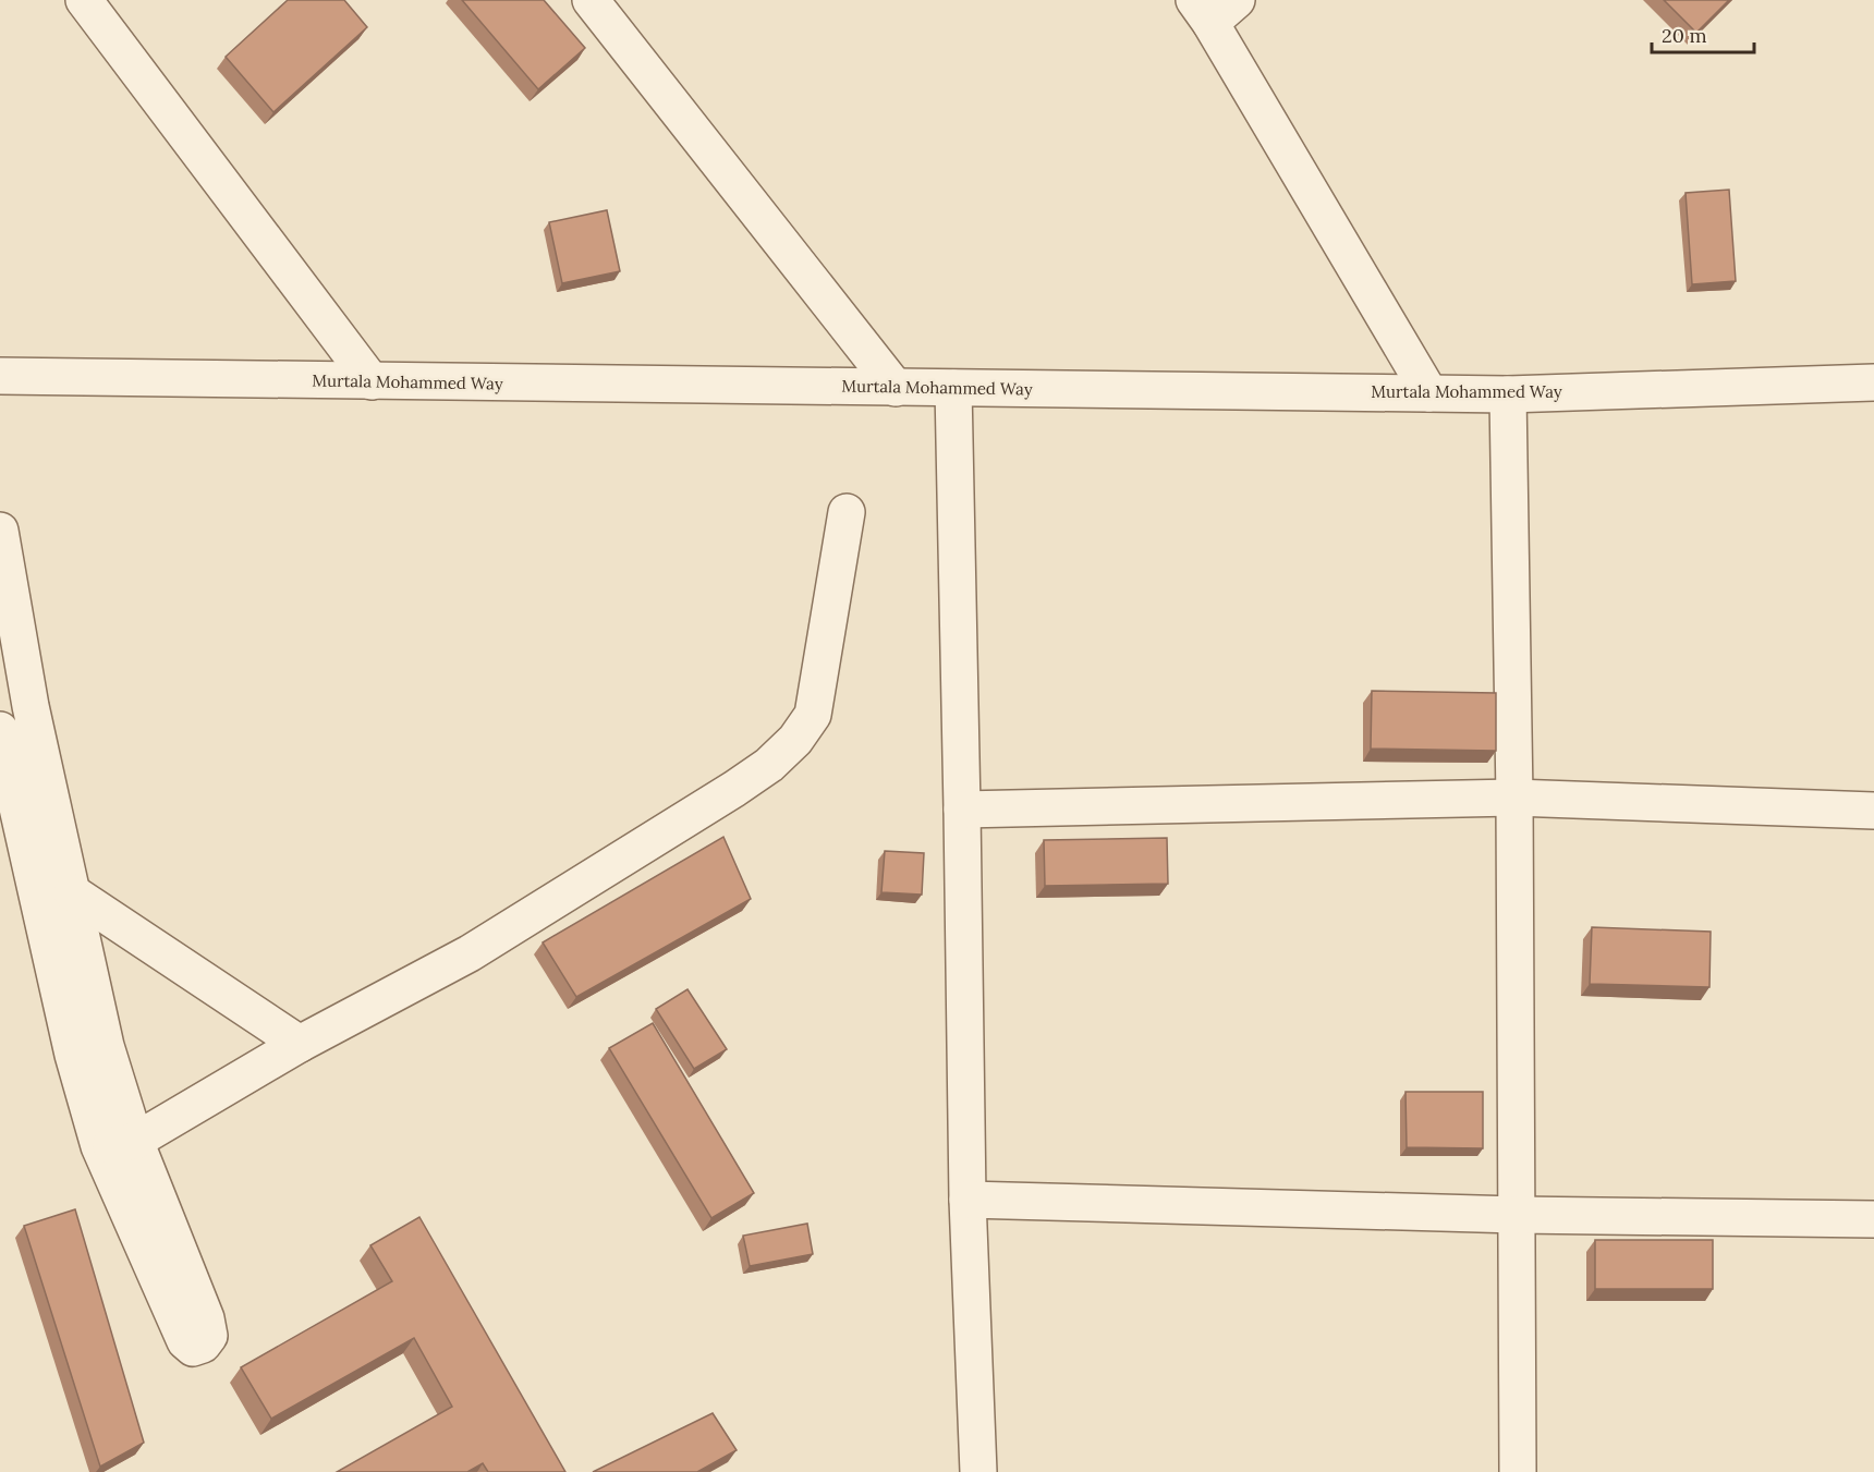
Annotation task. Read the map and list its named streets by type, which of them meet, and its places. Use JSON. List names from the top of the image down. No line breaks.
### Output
{"streets":{"street":["Murtala Mohammed Way"]},"scale_bar":"20 m"}
